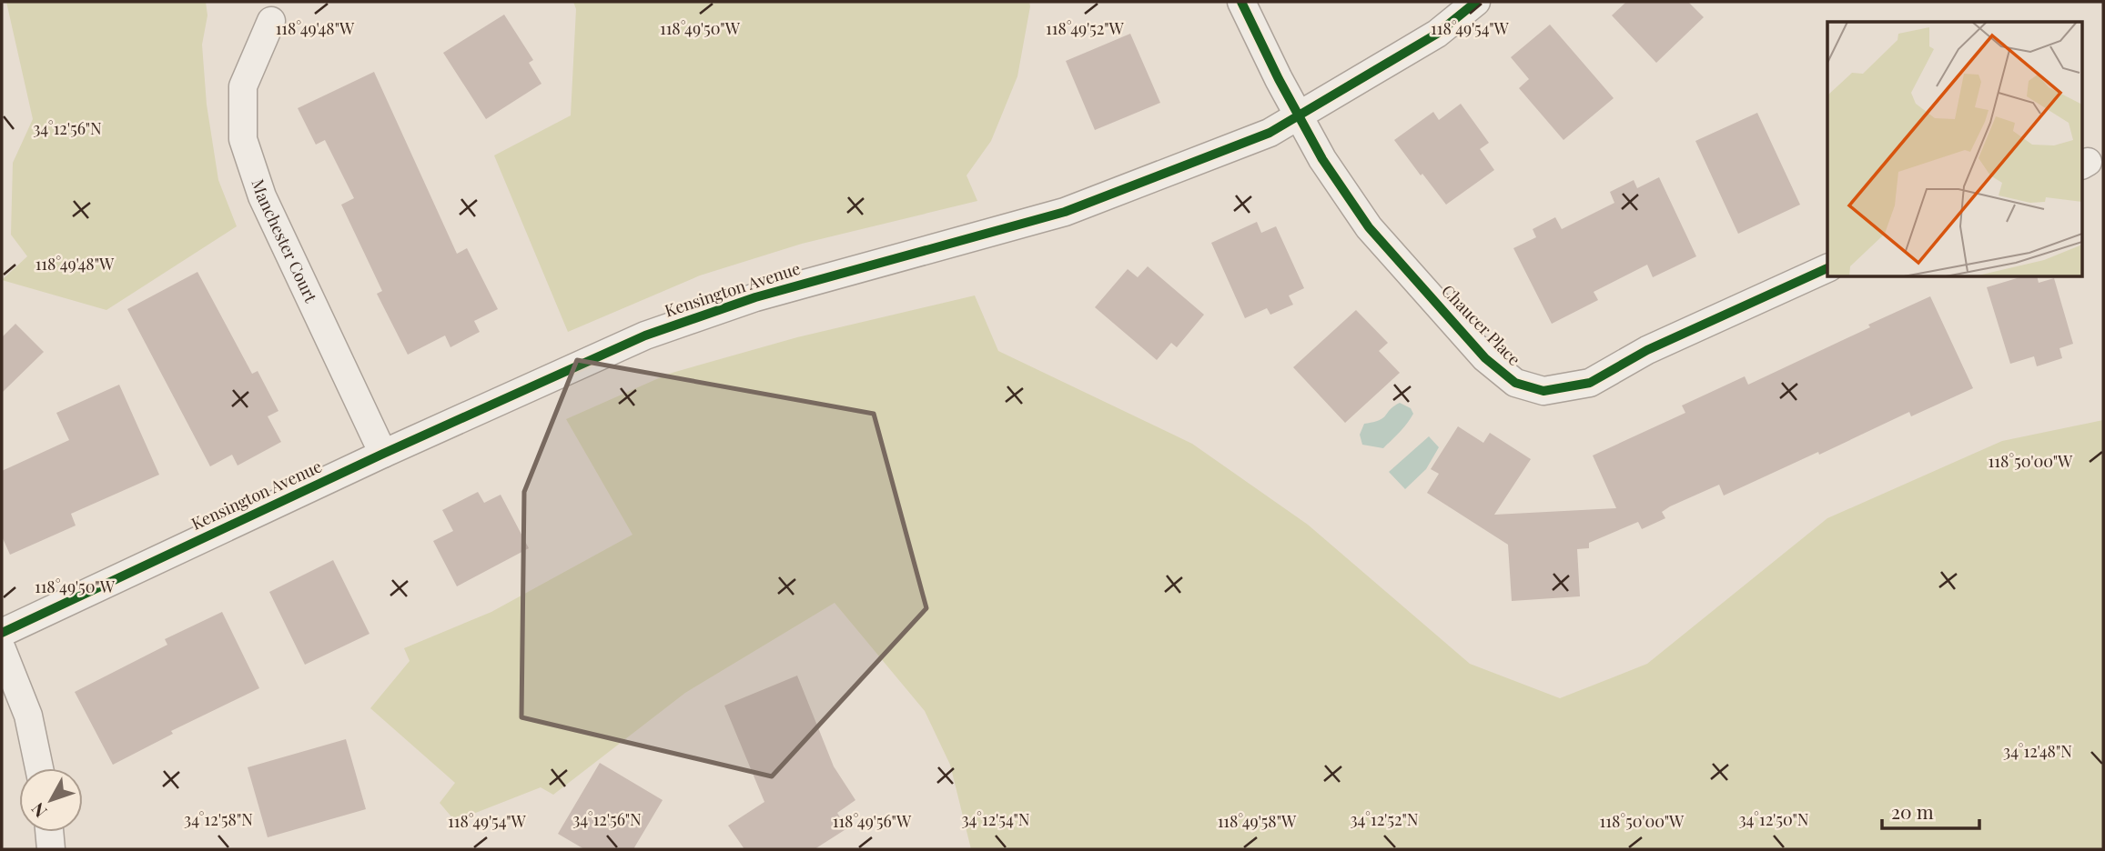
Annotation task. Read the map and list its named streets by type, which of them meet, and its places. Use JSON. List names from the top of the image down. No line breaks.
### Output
{"streets":{"street":["Manchester Court","Kensington Avenue","Chaucer Place"]},"crossings":[["Manchester Court","Kensington Avenue"],["Kensington Avenue","Chaucer Place"]],"scale_bar":"20 m","north":"bottom left","coordinates":["118°49'48\"W","118°49'50\"W","118°49'52\"W","118°49'54\"W","34°12'56\"N","118°50'00\"W","34°12'48\"N","34°12'58\"N","34°12'54\"N","34°12'52\"N","34°12'50\"N","118°49'56\"W","118°49'58\"W"]}
